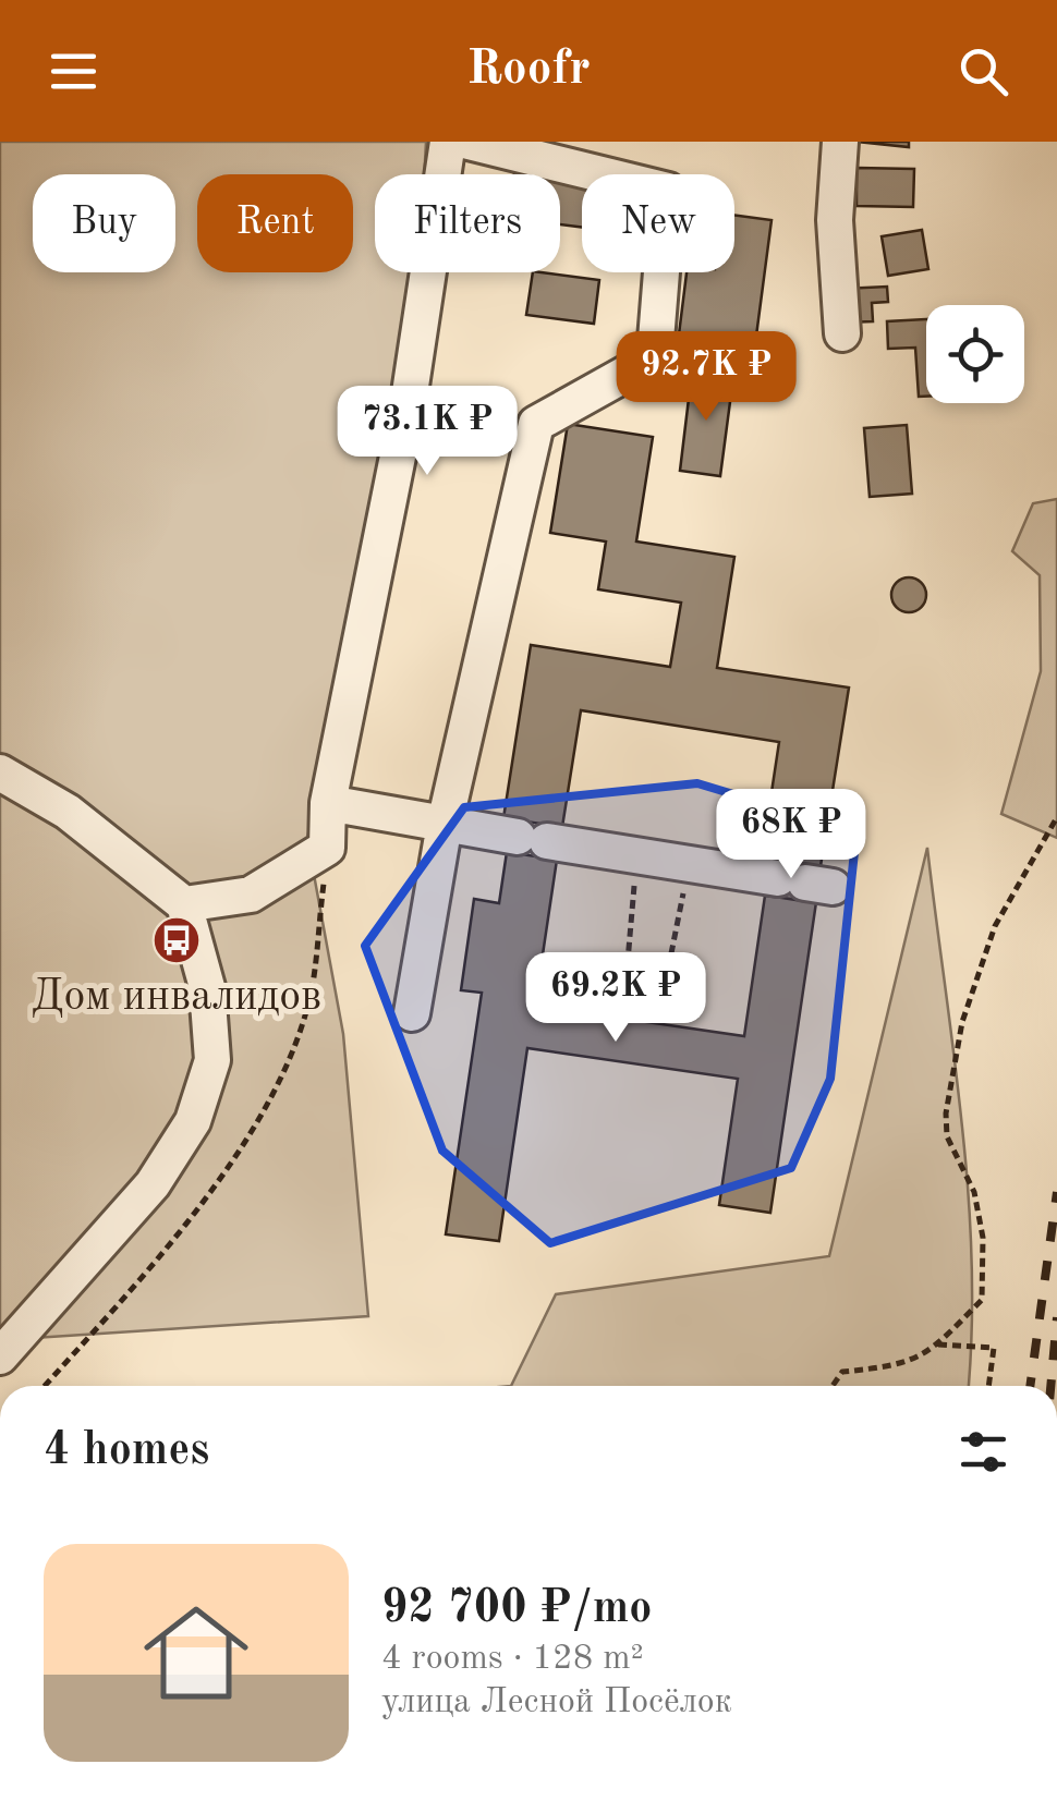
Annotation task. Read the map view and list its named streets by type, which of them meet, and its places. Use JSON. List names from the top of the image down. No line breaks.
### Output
{"places":{"bus stop":["Дом инвалидов"]},"page":{"header":"Roofr","chip":["Buy","Rent","Filters","New"],"price":["92.7K ₽","73.1K ₽","68K ₽","69.2K ₽"],"heading":"4 homes","list":[{"name":"92 700 ₽/mo","note":"4 rooms · 128 m² · улица Лесной Посёлок"}]}}
